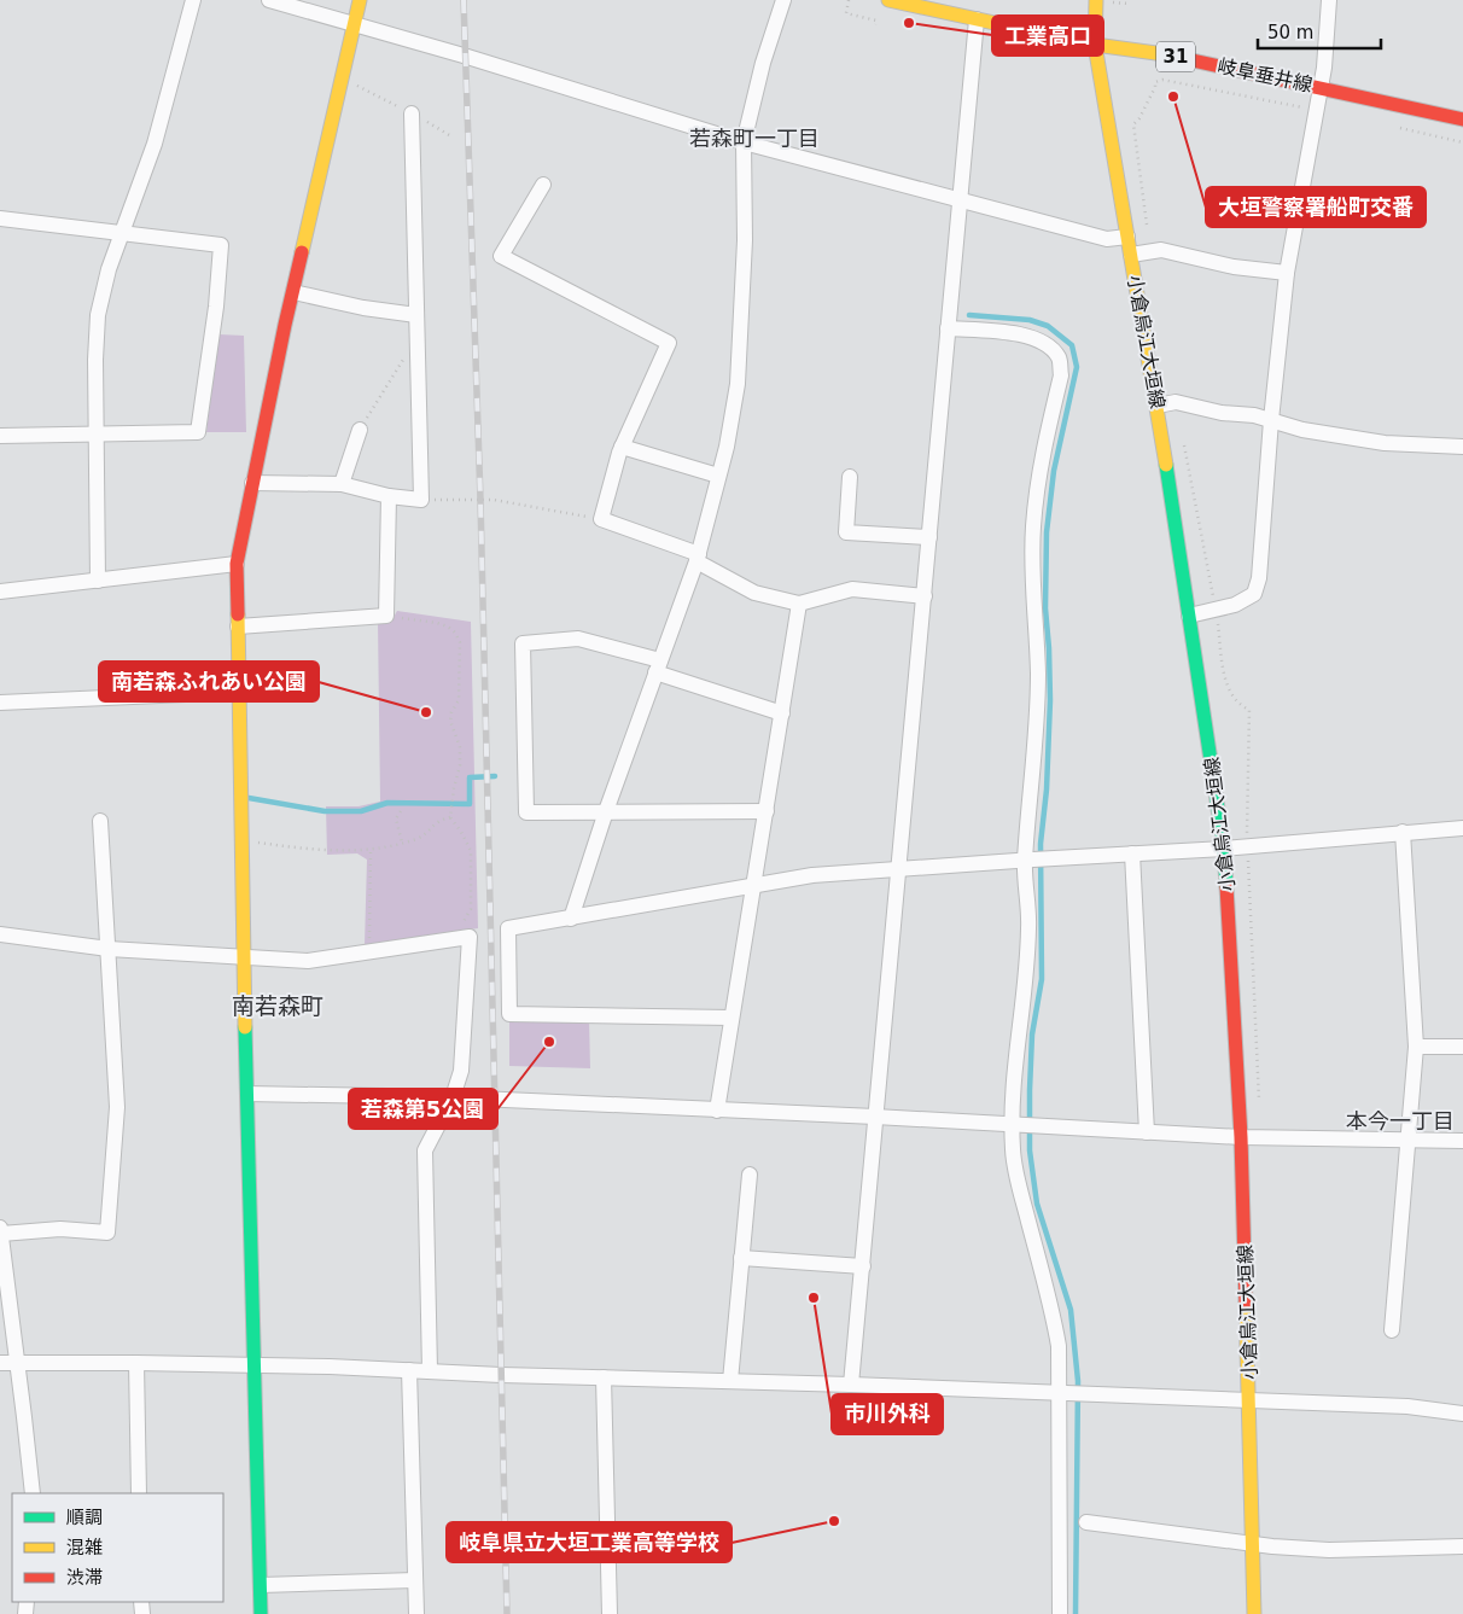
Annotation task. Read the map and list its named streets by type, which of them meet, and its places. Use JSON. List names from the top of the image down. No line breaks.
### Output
{"streets":{"main road":["31","岐阜垂井線","小倉烏江大垣線"]},"crossings":[["岐阜垂井線","小倉烏江大垣線"]],"districts":["若森町一丁目","南若森町","本今一丁目"],"places":["工業高口","大垣警察署船町交番","南若森ふれあい公園","若森第5公園","市川外科","岐阜県立大垣工業高等学校"],"legend":["順調","混雑","渋滞"],"scale_bar":"50 m"}
